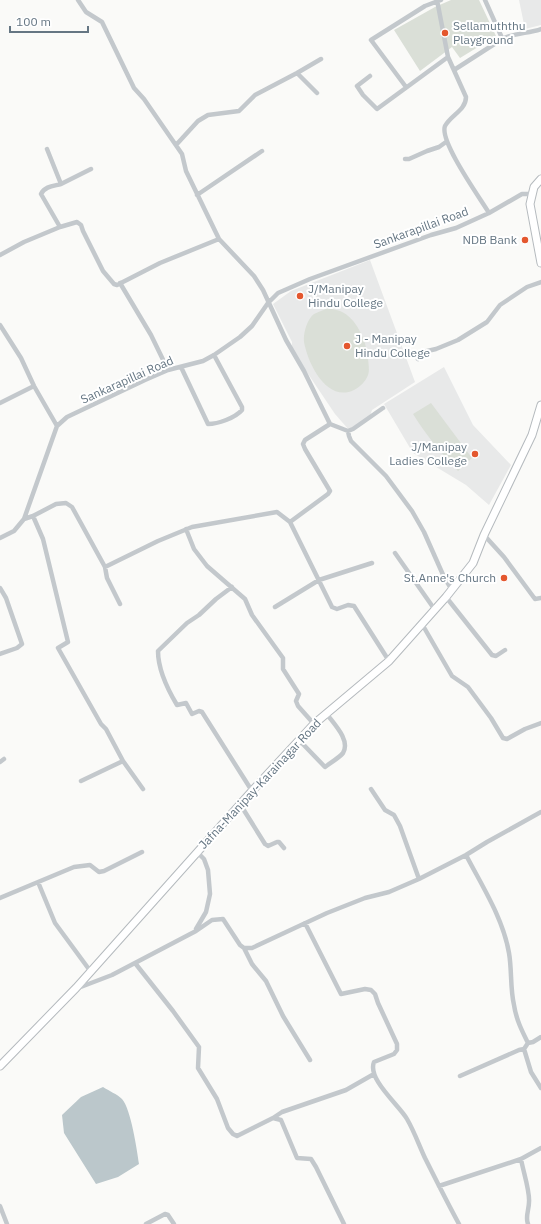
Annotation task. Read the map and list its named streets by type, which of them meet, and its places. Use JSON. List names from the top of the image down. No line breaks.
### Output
{"streets":{"main road":["Jafna-Manipay-Karainagar Road"],"street":["Sankarapillai Road"]},"places":["Sellamuththu Playground","NDB Bank","J/Manipay Hindu College","J - Manipay Hindu College","J/Manipay Ladies College","St.Anne's Church"],"scale_bar":"100 m"}
